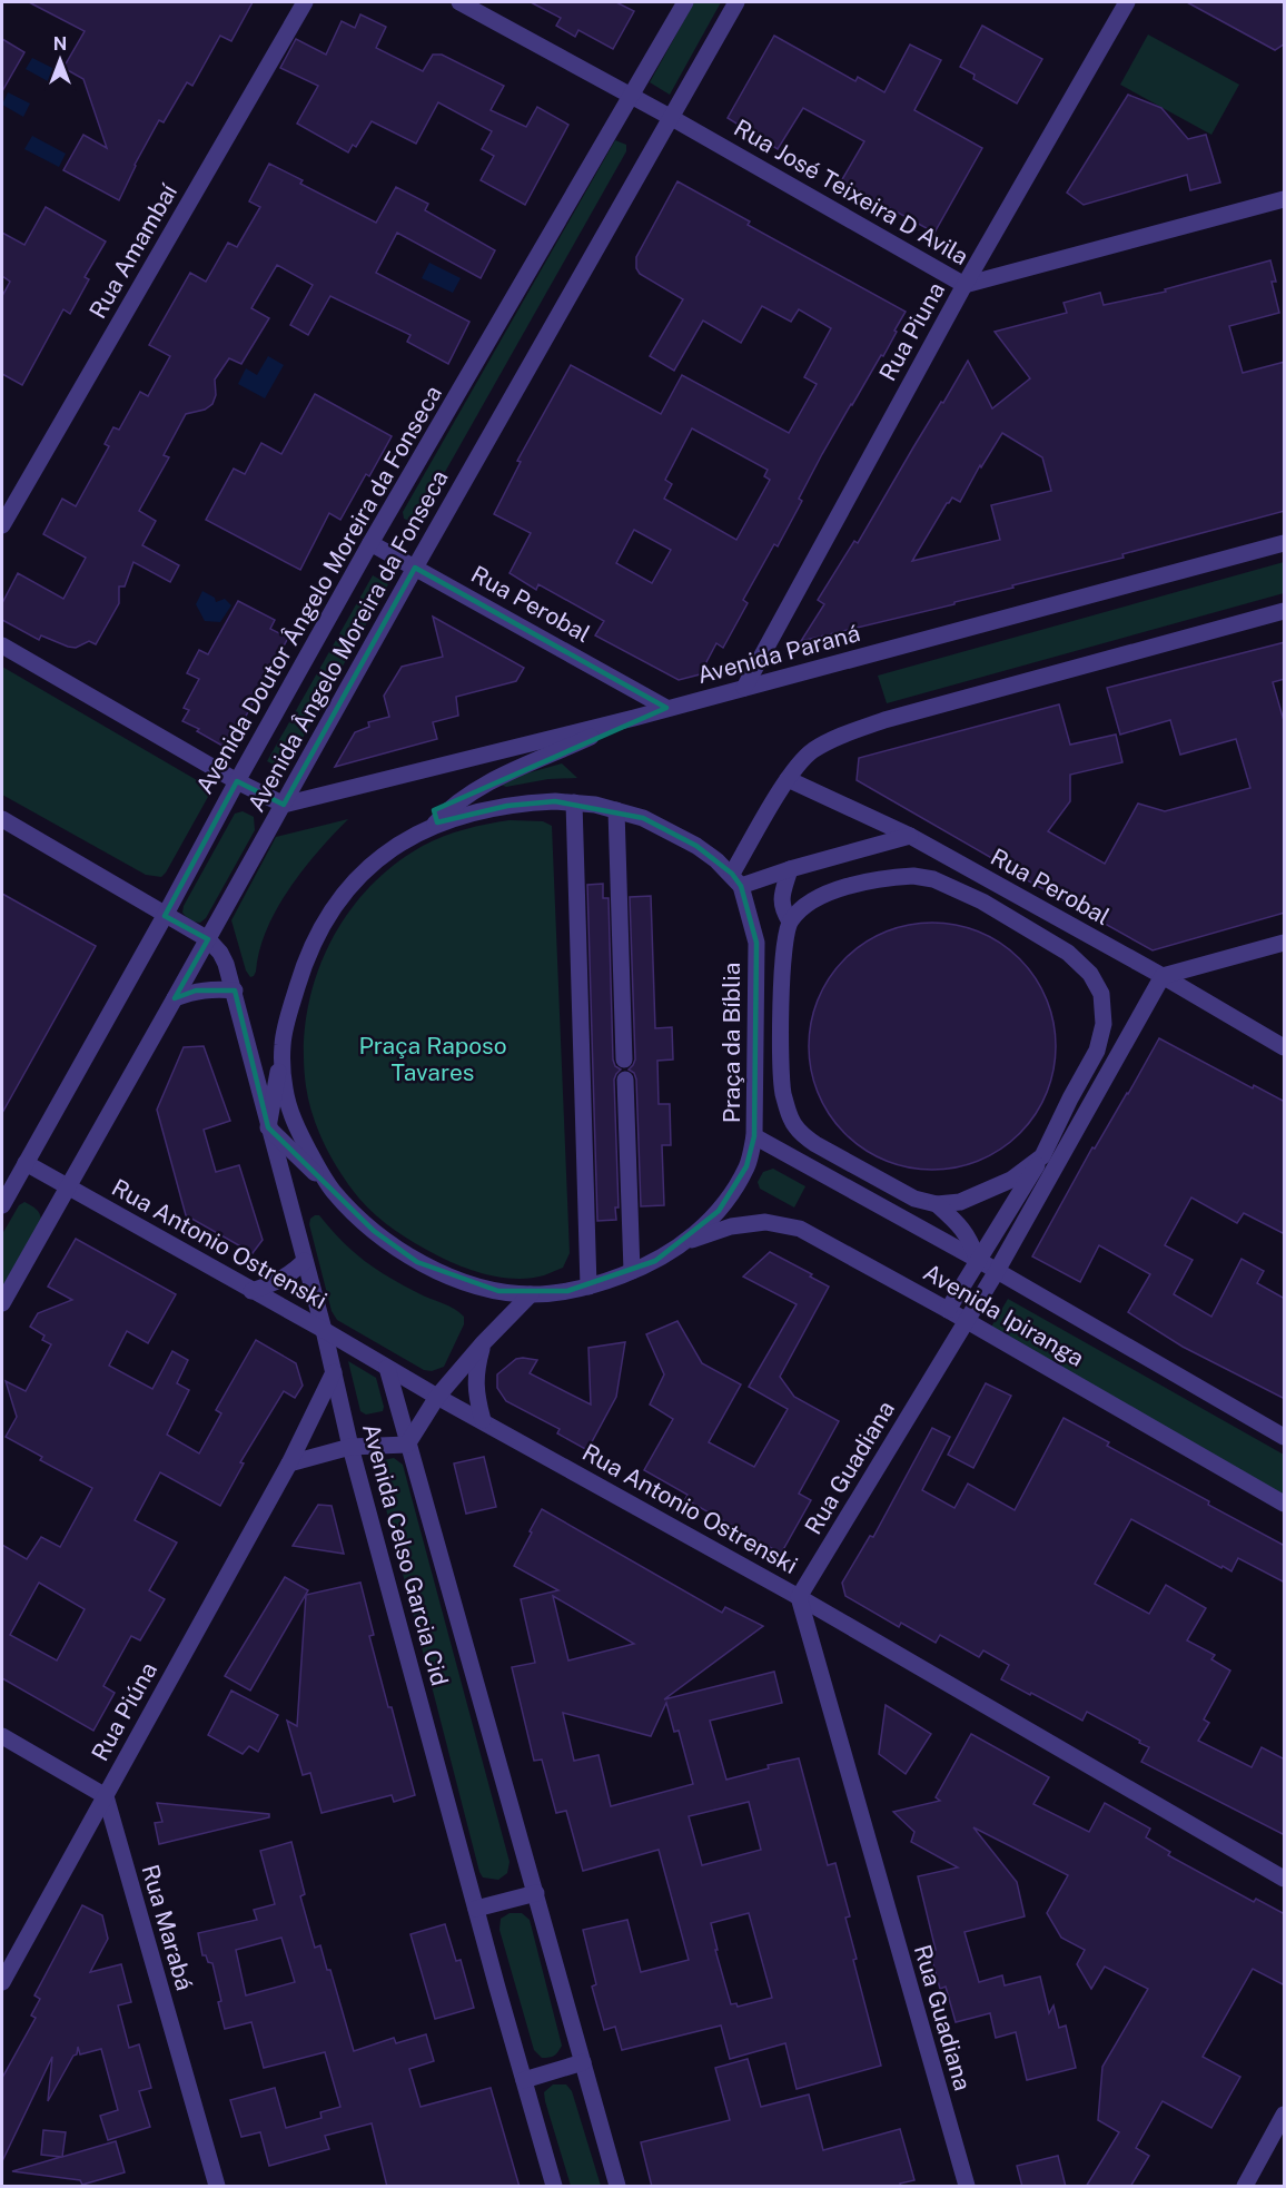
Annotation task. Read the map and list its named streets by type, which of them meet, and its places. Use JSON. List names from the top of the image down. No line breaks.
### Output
{"streets":{"street":["Rua José Teixeira D Avila","Rua Amambaí","Rua Piuna","Avenida Doutor Ângelo Moreira da Fonseca","Rua Perobal","Avenida Ângelo Moreira da Fonseca","Avenida Paraná","Praça da Bíblia","Rua Antonio Ostrenski","Avenida Ipiranga","Rua Guadiana","Avenida Celso Garcia Cid","Rua Piúna","Rua Marabá"]},"crossings":[["Rua José Teixeira D Avila","Rua Piuna"],["Rua José Teixeira D Avila","Avenida Doutor Ângelo Moreira da Fonseca"],["Rua José Teixeira D Avila","Avenida Ângelo Moreira da Fonseca"],["Rua Piuna","Avenida Paraná"],["Avenida Doutor Ângelo Moreira da Fonseca","Rua Perobal"],["Avenida Doutor Ângelo Moreira da Fonseca","Rua Antonio Ostrenski"],["Rua Perobal","Avenida Ângelo Moreira da Fonseca"],["Rua Perobal","Avenida Paraná"],["Rua Perobal","Rua Guadiana"],["Avenida Ângelo Moreira da Fonseca","Avenida Paraná"],["Avenida Ângelo Moreira da Fonseca","Rua Antonio Ostrenski"],["Avenida Ângelo Moreira da Fonseca","Avenida Celso Garcia Cid"],["Praça da Bíblia","Avenida Ipiranga"],["Rua Antonio Ostrenski","Rua Guadiana"],["Rua Antonio Ostrenski","Avenida Celso Garcia Cid"],["Avenida Ipiranga","Rua Guadiana"],["Avenida Celso Garcia Cid","Rua Piúna"],["Rua Piúna","Rua Marabá"]],"parks":["Praça Raposo Tavares"],"north":"top"}
